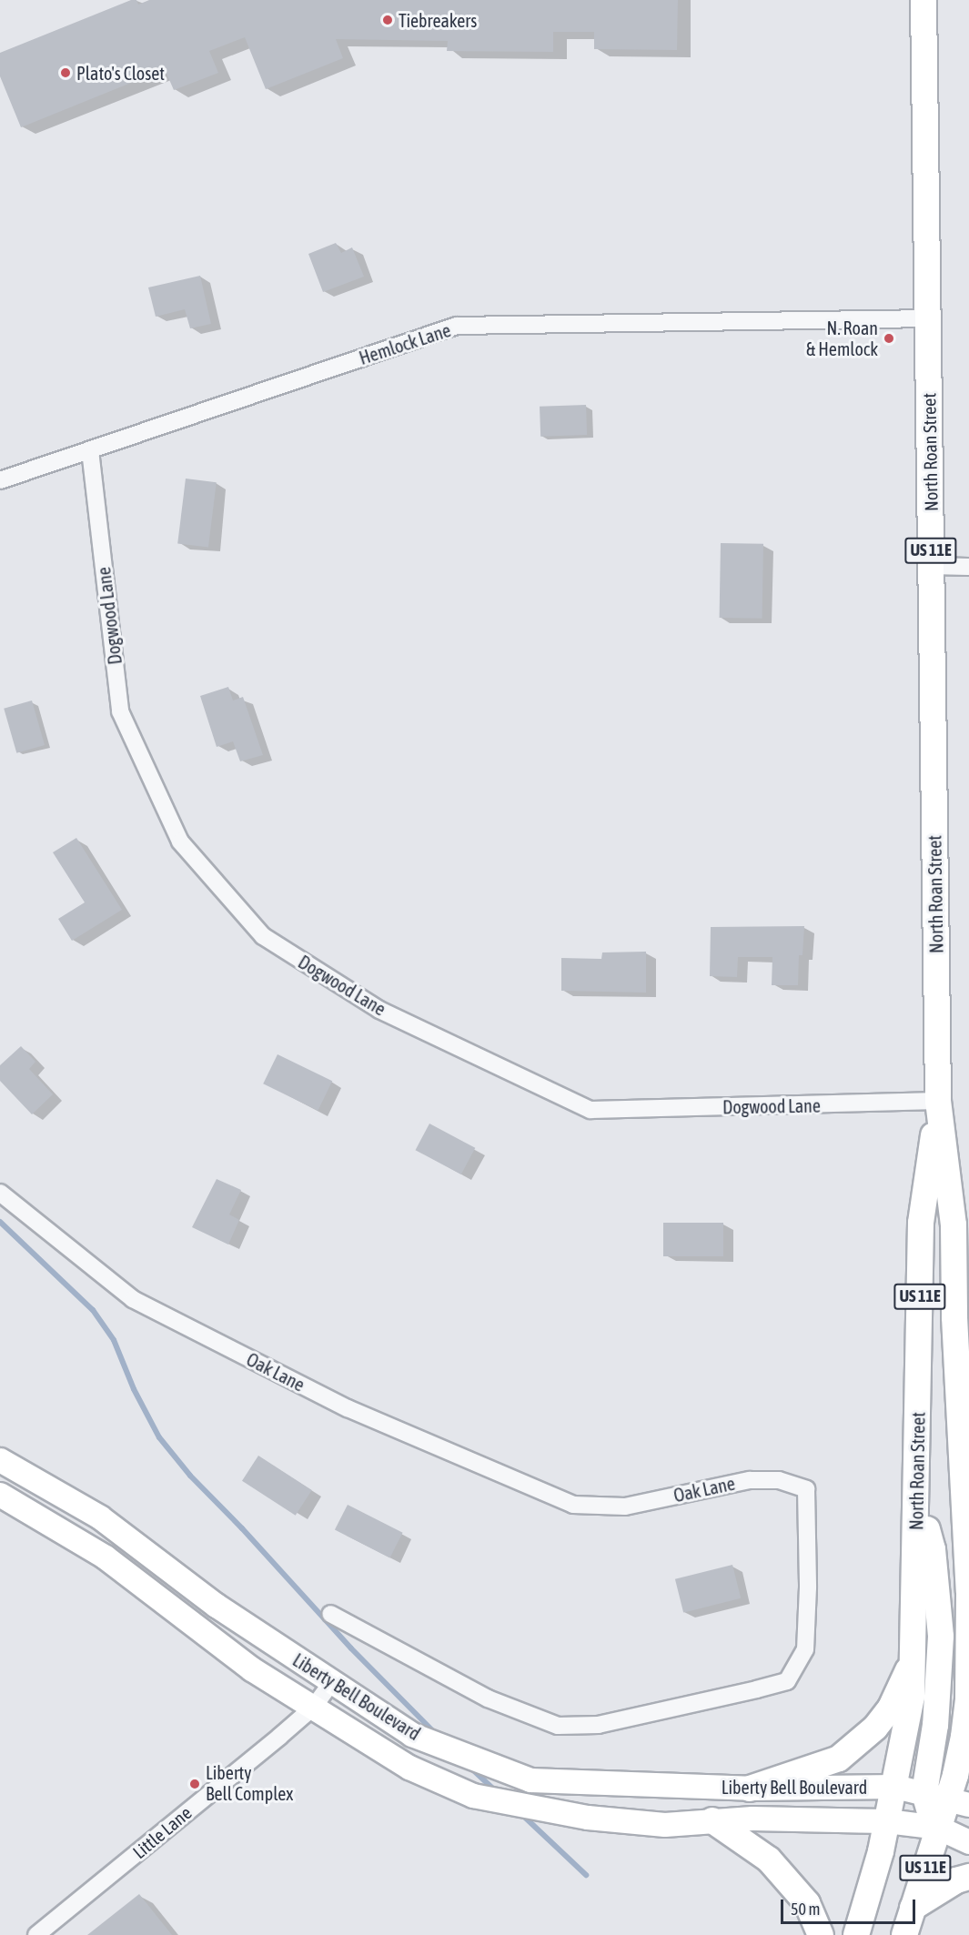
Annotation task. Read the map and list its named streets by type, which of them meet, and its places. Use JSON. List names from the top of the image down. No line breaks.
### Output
{"streets":{"main road":["North Roan Street","US 11E"],"street":["Hemlock Lane","Dogwood Lane","Oak Lane","Liberty Bell Boulevard","Little Lane"]},"crossings":[["Hemlock Lane","North Roan Street"],["Hemlock Lane","Dogwood Lane"],["North Roan Street","US 11E"],["North Roan Street","Dogwood Lane"],["North Roan Street","Liberty Bell Boulevard"],["US 11E","Liberty Bell Boulevard"],["Liberty Bell Boulevard","Little Lane"]],"places":["Tiebreakers","Plato's Closet","N. Roan & Hemlock","Liberty Bell Complex"],"scale_bar":"50 m"}
